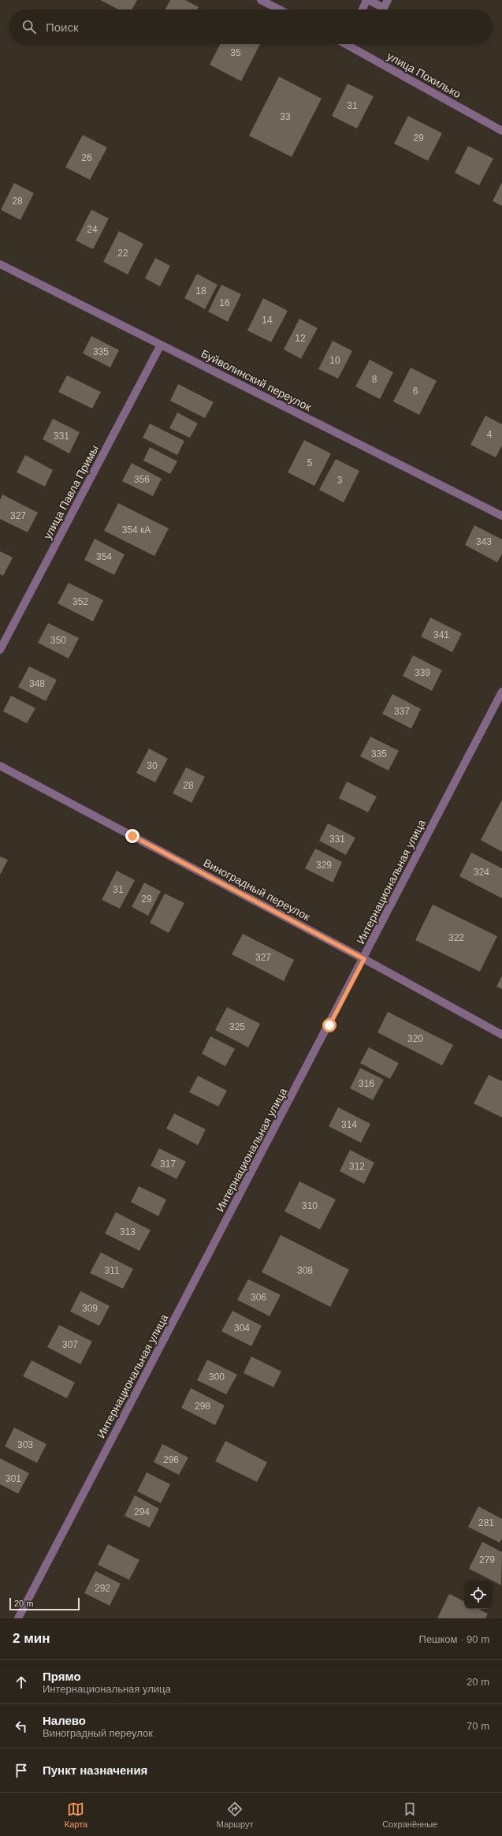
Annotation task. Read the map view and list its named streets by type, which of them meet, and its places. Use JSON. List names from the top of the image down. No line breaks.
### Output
{"streets":{"street":["улица Похилько","Буйволинский переулок","улица Павла Примы","Интернациональная улица","Виноградный переулок"]},"crossings":[["Буйволинский переулок","улица Павла Примы"],["Интернациональная улица","Виноградный переулок"]],"house_numbers":["35","31","33","29","26","28","24","22","18","16","14","12","335","10","8","6","4","331","5","356","3","327","354 кА","343","354","352","341","350","339","348","337","335","30","28","331","329","324","31","29","322","327","325","320","316","314","317","312","310","313","311","308","306","309","304","307","300","298","303","296","301","294","281","279","292"],"scale_bar":"20 m","page":{"search":"Поиск","scale":"20 m","heading":["2 мин","Пешком · 90 m"],"list":[["Прямо","Интернациональная улица","20 m"],["Налево","Виноградный переулок","70 m"],"Пункт назначения"],"nav":["Карта","Маршрут","Сохранённые"]}}
